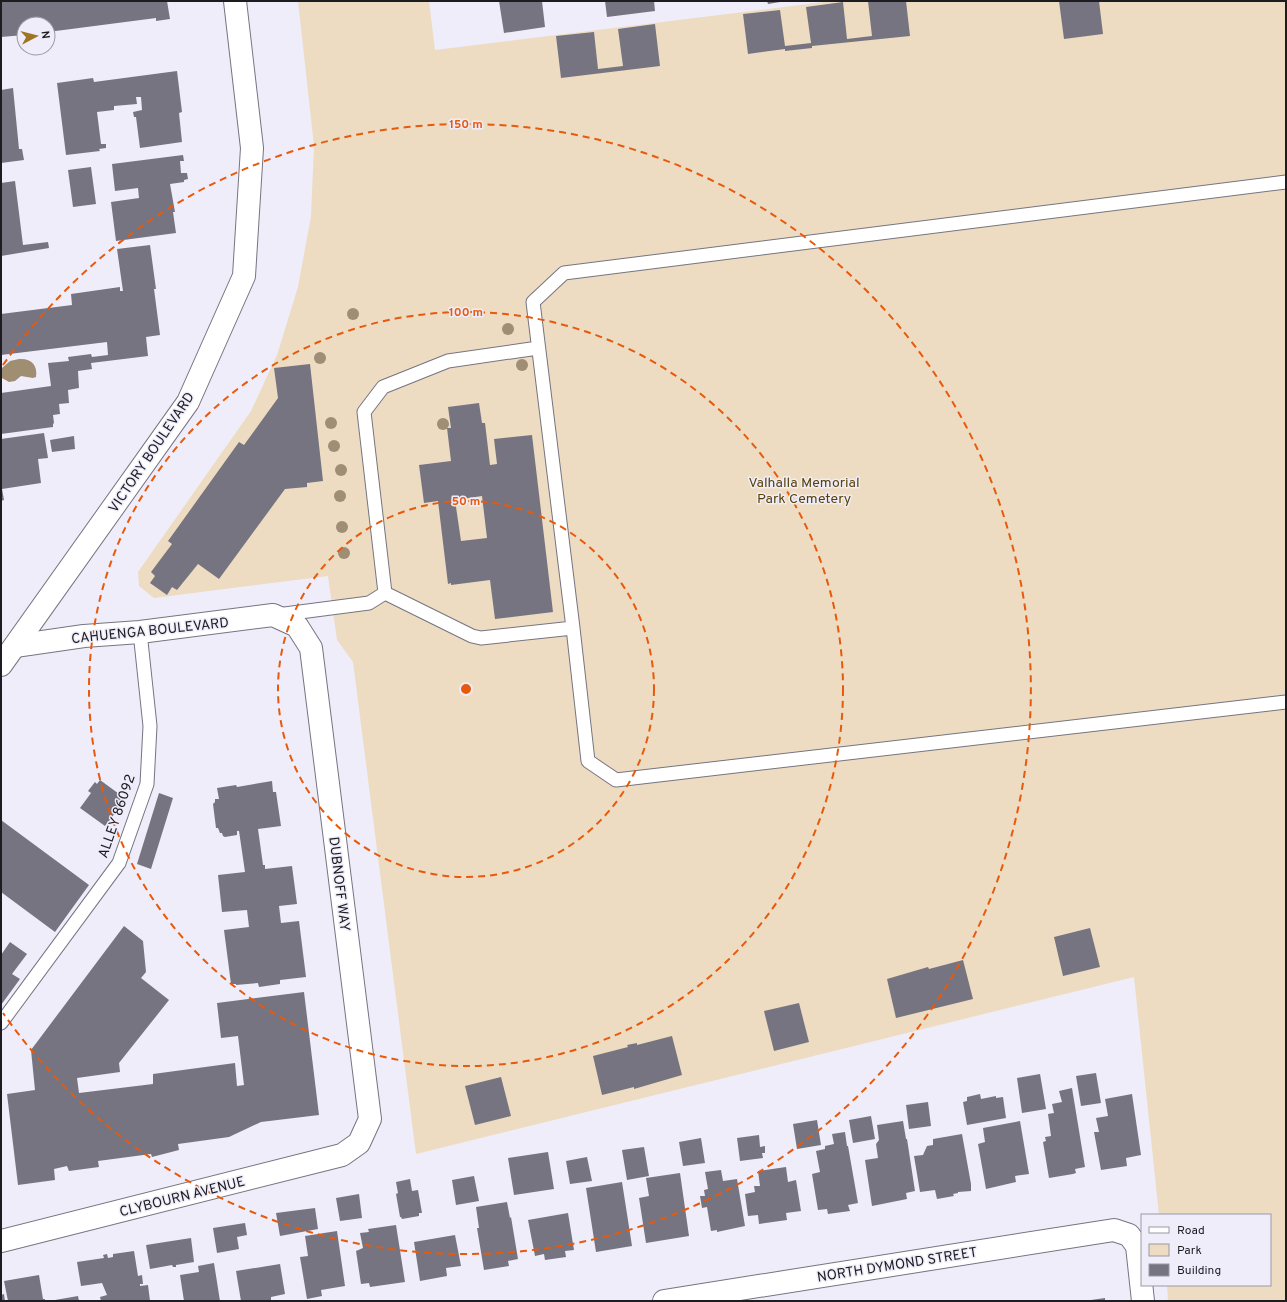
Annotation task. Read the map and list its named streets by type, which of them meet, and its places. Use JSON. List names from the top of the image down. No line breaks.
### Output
{"streets":{"street":["VICTORY BOULEVARD","CAHUENGA BOULEVARD","DUBNOFF WAY","CLYBOURN AVENUE","NORTH DYMOND STREET"],"lane":["ALLEY 86092"]},"crossings":[["VICTORY BOULEVARD","CAHUENGA BOULEVARD"],["CAHUENGA BOULEVARD","ALLEY 86092"],["CAHUENGA BOULEVARD","DUBNOFF WAY"],["DUBNOFF WAY","CLYBOURN AVENUE"]],"parks":["Valhalla Memorial Park Cemetery"],"legend":["Road","Park","Building"],"north":"right","rings":["150 m","100 m","50 m"]}
